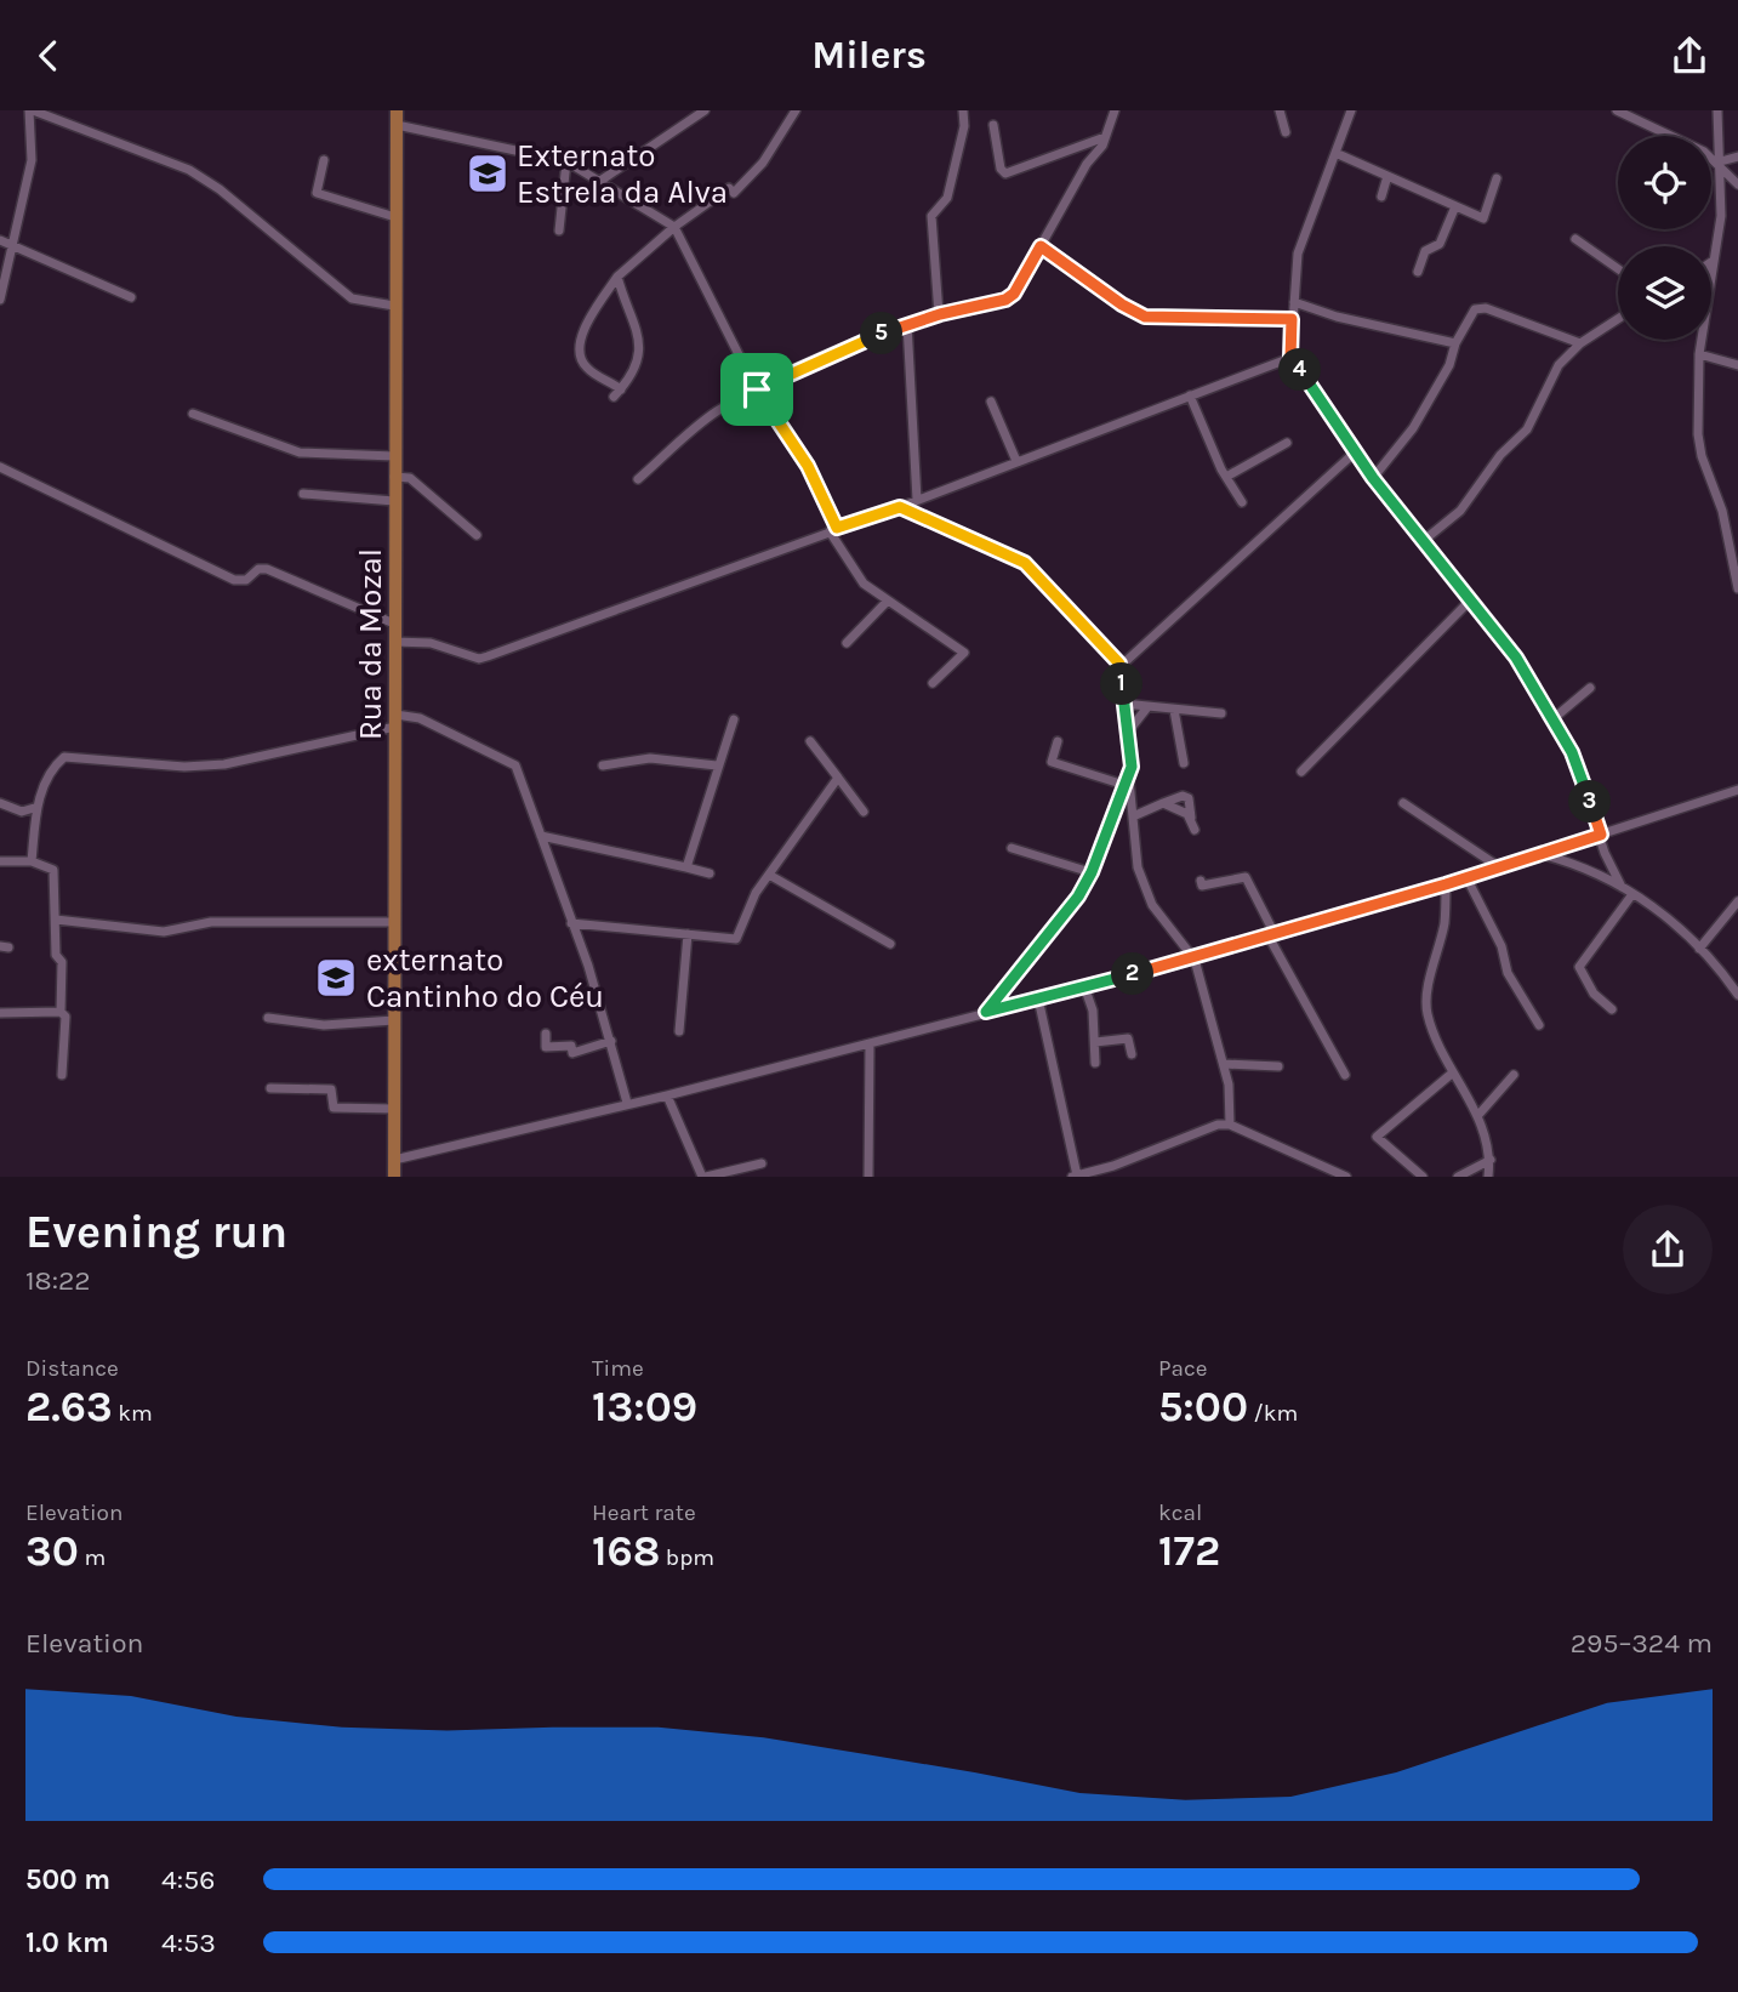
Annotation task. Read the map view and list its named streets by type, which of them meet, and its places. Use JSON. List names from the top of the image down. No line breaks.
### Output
{"streets":{"main road":["Rua da Mozal"]},"places":{"school or university":["Externato Estrela da Alva","externato Cantinho do Céu"]},"page":{"header":"Milers","pins":["5","4","1","3","2"],"heading":["Evening run","18:22"],"stats":[["Distance","2.63 km"],["Time","13:09"],["Pace","5:00 /km"],["Elevation","30 m"],["Heart rate","168 bpm"],["kcal","172"]],"chart":["Elevation","295–324 m"],"list":[{"name":"500 m","note":"4:56"},{"name":"1.0 km","note":"4:53"}]}}
